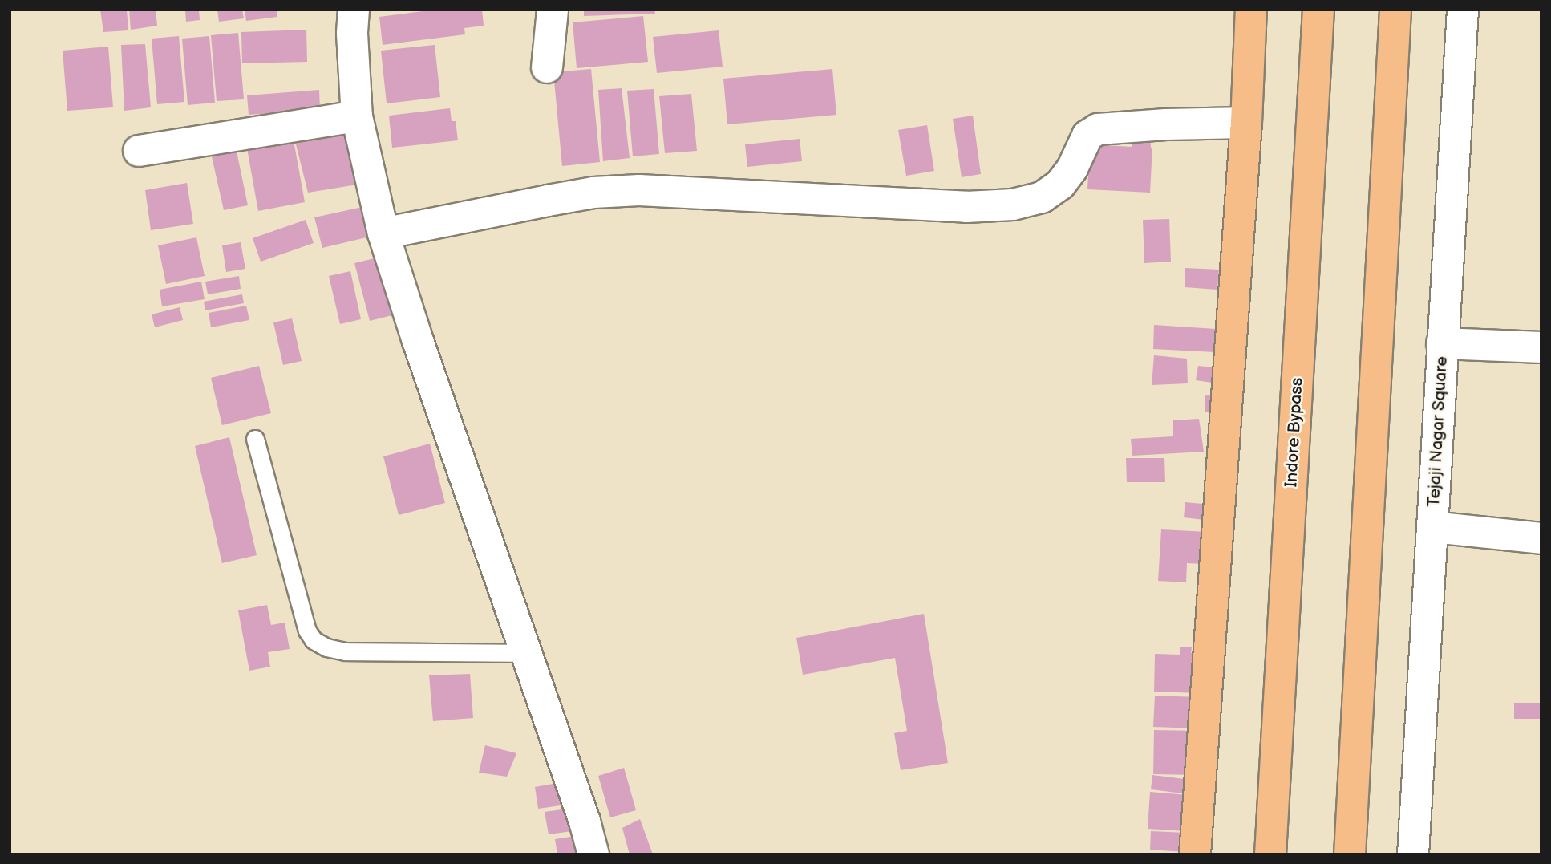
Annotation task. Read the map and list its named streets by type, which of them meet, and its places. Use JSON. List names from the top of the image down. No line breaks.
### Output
{"streets":{"highway":["Indore Bypass"],"street":["Tejaji Nagar Square"]}}
